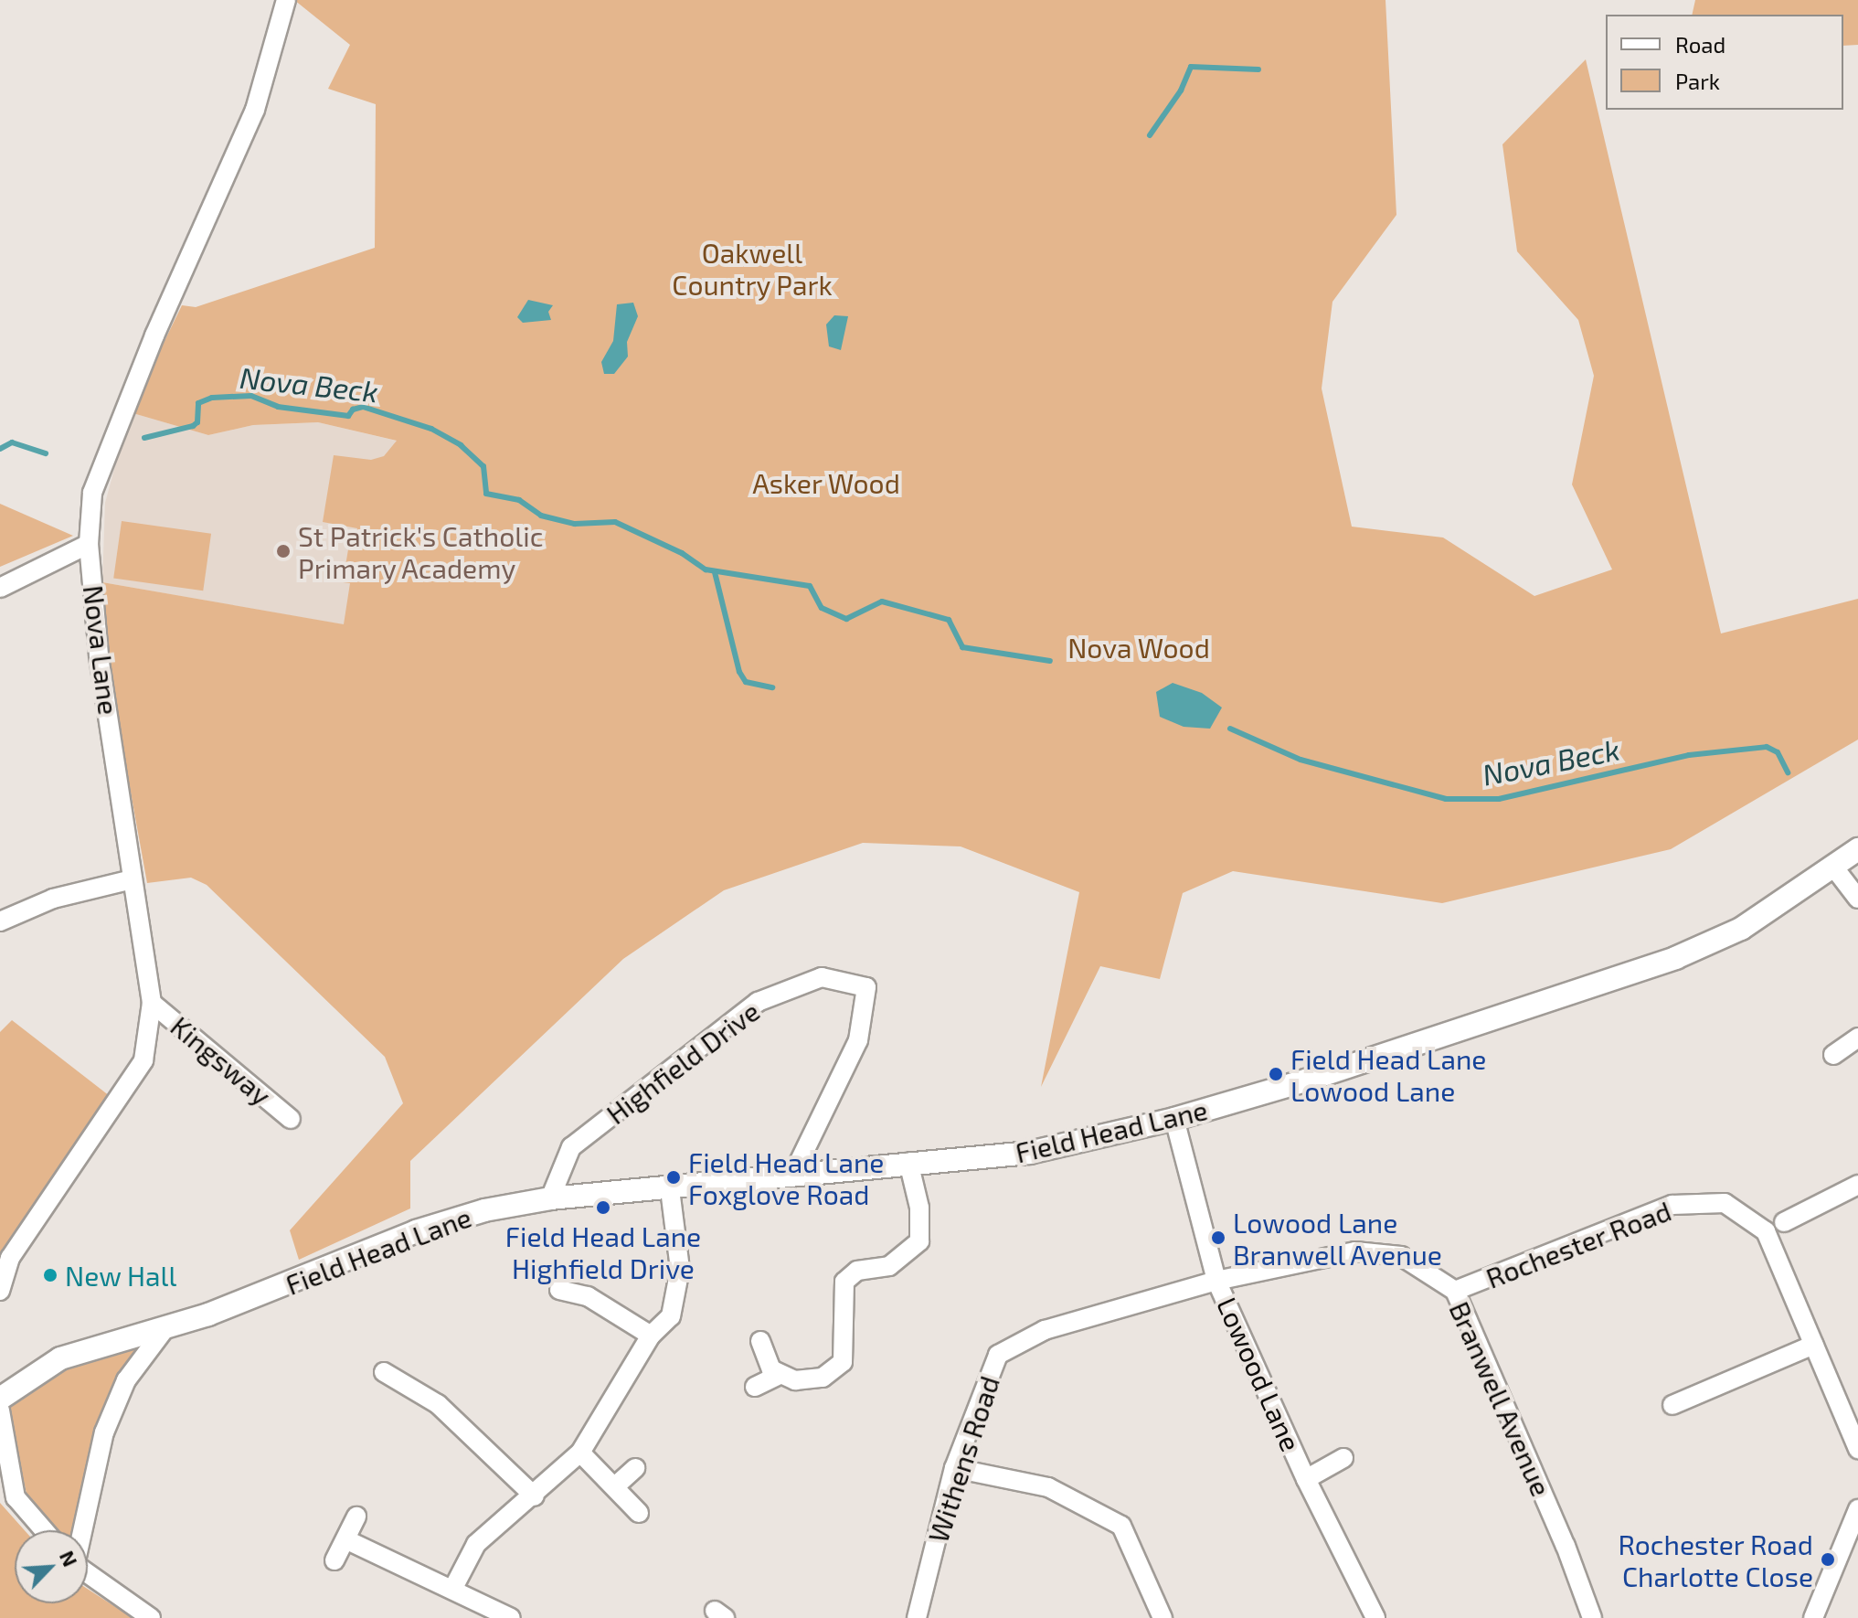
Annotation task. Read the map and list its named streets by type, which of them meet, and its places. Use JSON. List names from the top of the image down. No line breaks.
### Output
{"streets":{"main road":["Field Head Lane"],"street":["Nova Lane","Kingsway","Highfield Drive","Rochester Road","Lowood Lane","Branwell Avenue","Withens Road"]},"crossings":[["Nova Lane","Kingsway"],["Highfield Drive","Field Head Lane"],["Field Head Lane","Lowood Lane"],["Rochester Road","Branwell Avenue"],["Lowood Lane","Branwell Avenue"],["Lowood Lane","Withens Road"],["Branwell Avenue","Withens Road"]],"water":["Nova Beck"],"parks":["Oakwell Country Park","Asker Wood","Nova Wood"],"places":["St Patrick's Catholic Primary Academy","Field Head Lane Lowood Lane","Field Head Lane Foxglove Road","Field Head Lane Highfield Drive","Lowood Lane Branwell Avenue","New Hall","Rochester Road Charlotte Close"],"legend":["Road","Park"],"north":"top right"}
